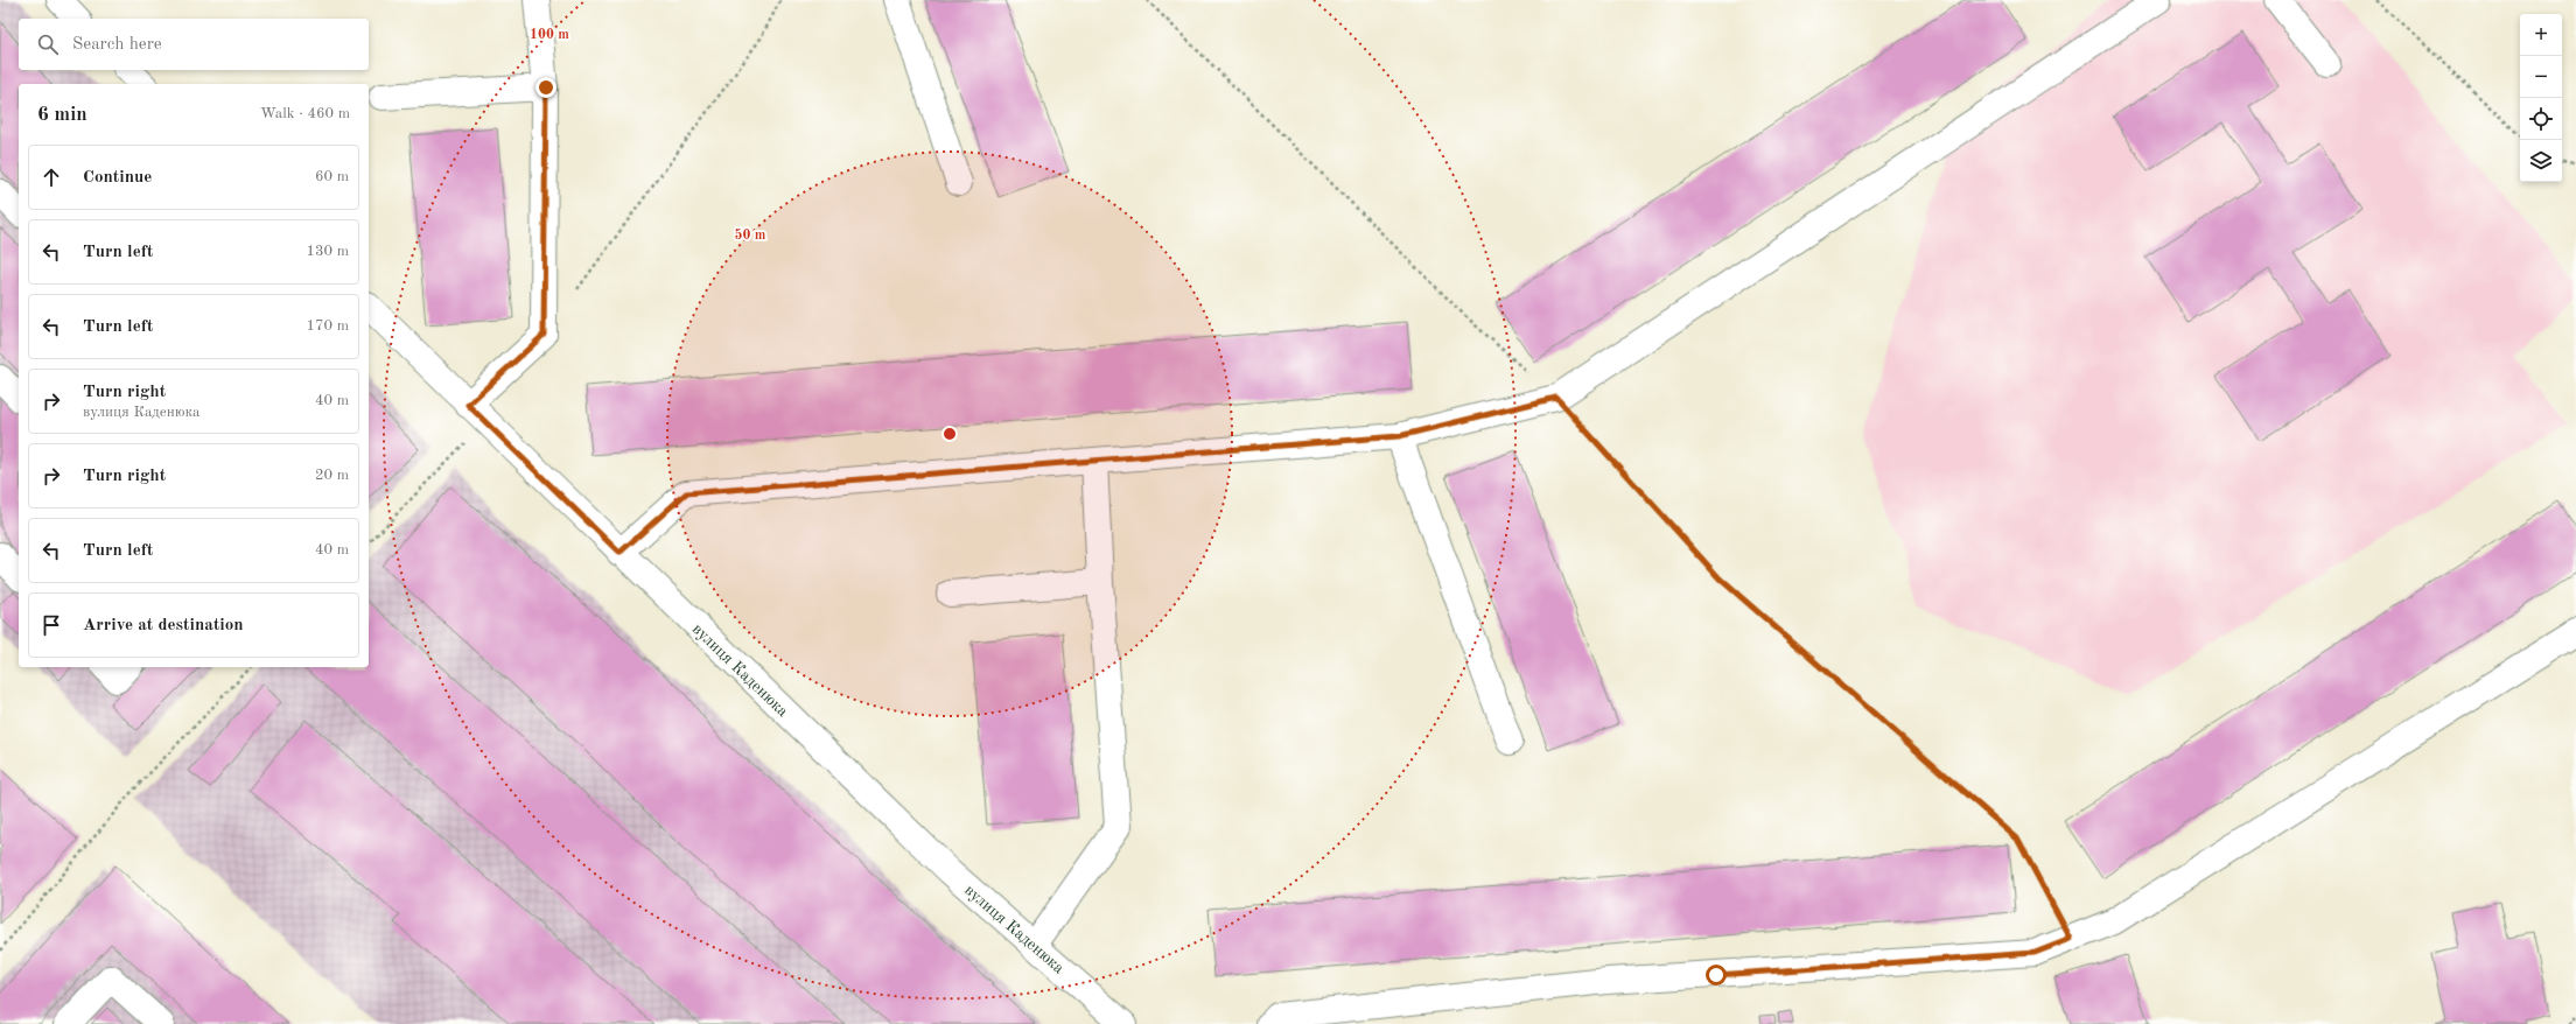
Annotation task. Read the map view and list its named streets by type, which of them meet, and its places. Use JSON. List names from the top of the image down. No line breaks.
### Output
{"streets":{"street":["вулиця Каденюка"]},"page":{"map_buttons":["+","−"],"search":"Search here","heading":["6 min","Walk · 460 m"],"list":[["Continue","60 m"],["Turn left","130 m"],["Turn left","170 m"],["Turn right","вулиця Каденюка","40 m"],["Turn right","20 m"],["Turn left","40 m"],"Arrive at destination"]},"rings":["100 m","50 m"]}
